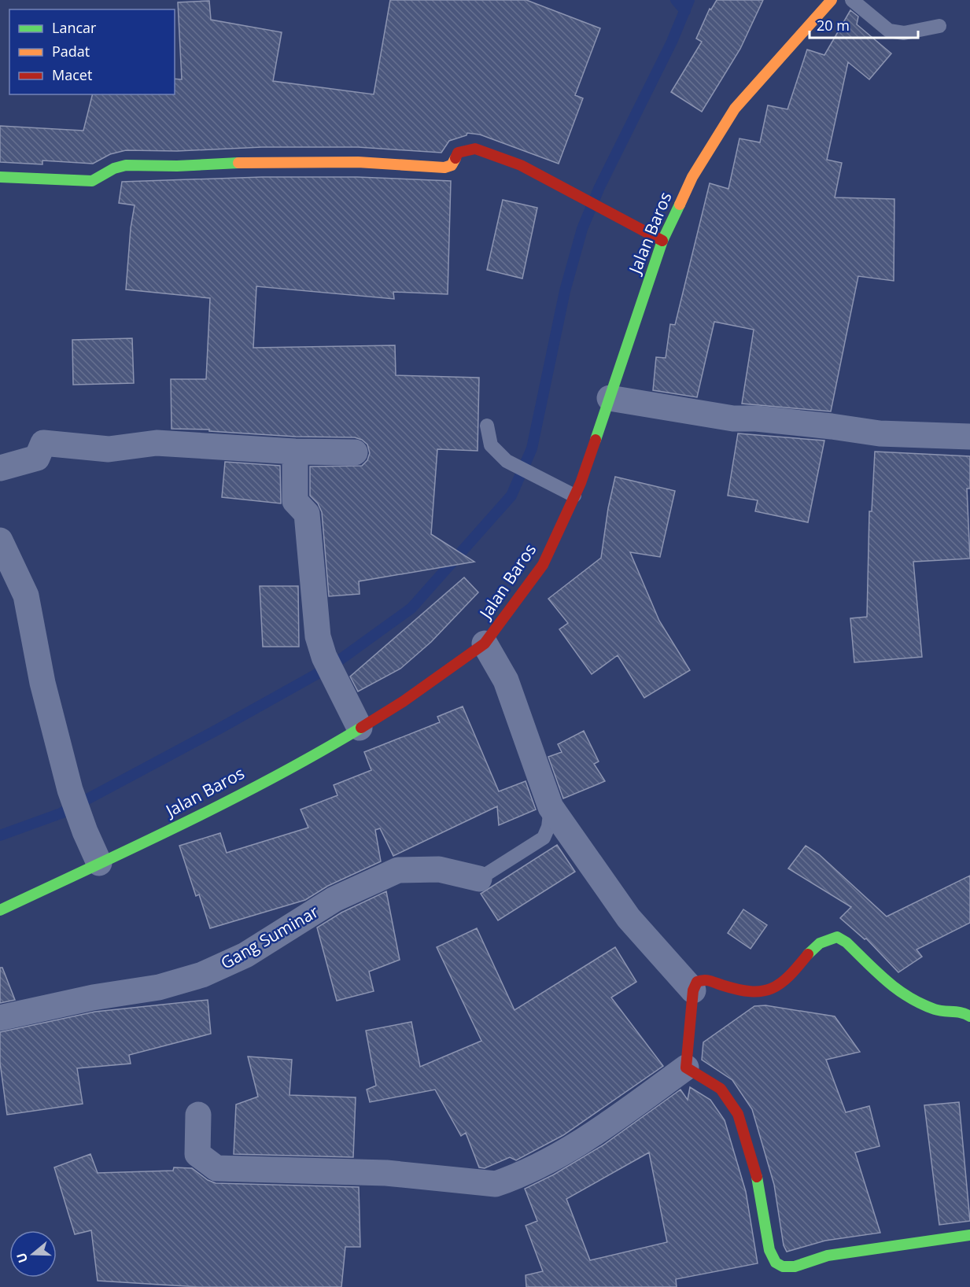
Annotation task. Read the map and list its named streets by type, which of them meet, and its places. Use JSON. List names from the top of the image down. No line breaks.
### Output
{"streets":{"street":["Jalan Baros","Gang Suminar"]},"legend":["Lancar","Padat","Macet"],"scale_bar":"20 m","north":"left"}
